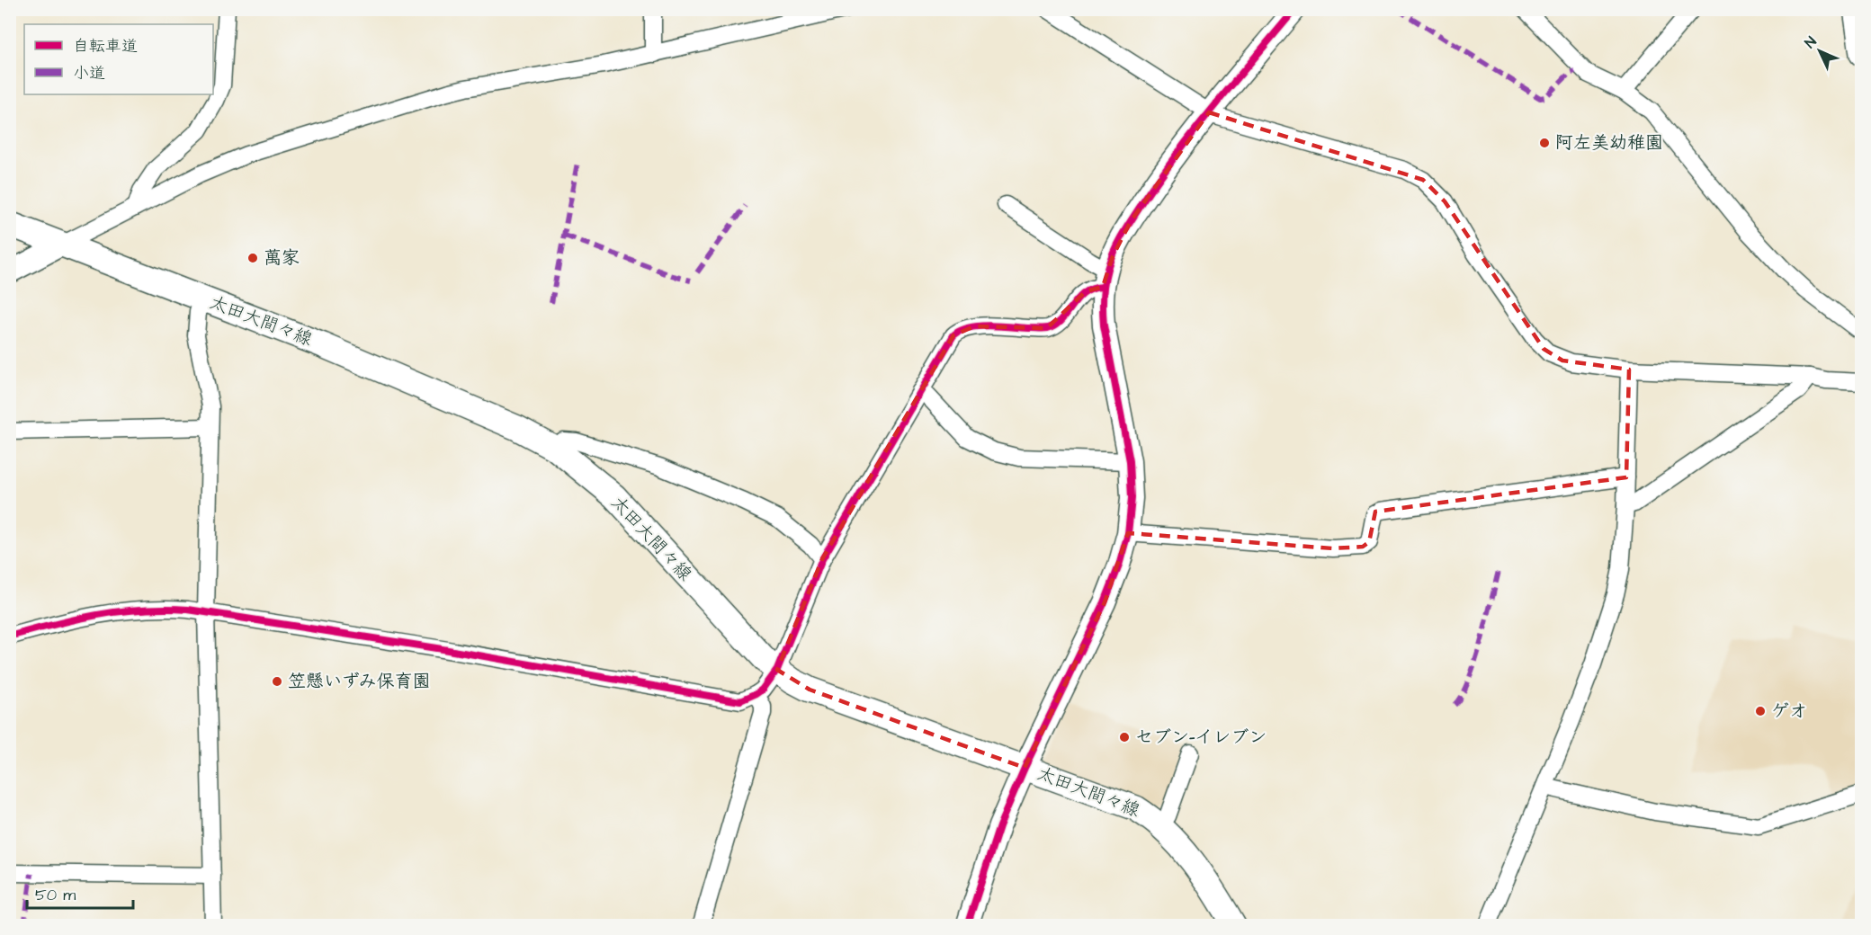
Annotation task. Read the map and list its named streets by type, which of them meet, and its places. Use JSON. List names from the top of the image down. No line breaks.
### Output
{"streets":{"main road":["太田大間々線"]},"places":["阿左美幼稚園","萬家","笠懸いずみ保育園","ゲオ","セブン-イレブン"],"legend":["自転車道","小道"],"scale_bar":"50 m","north":"top left"}
